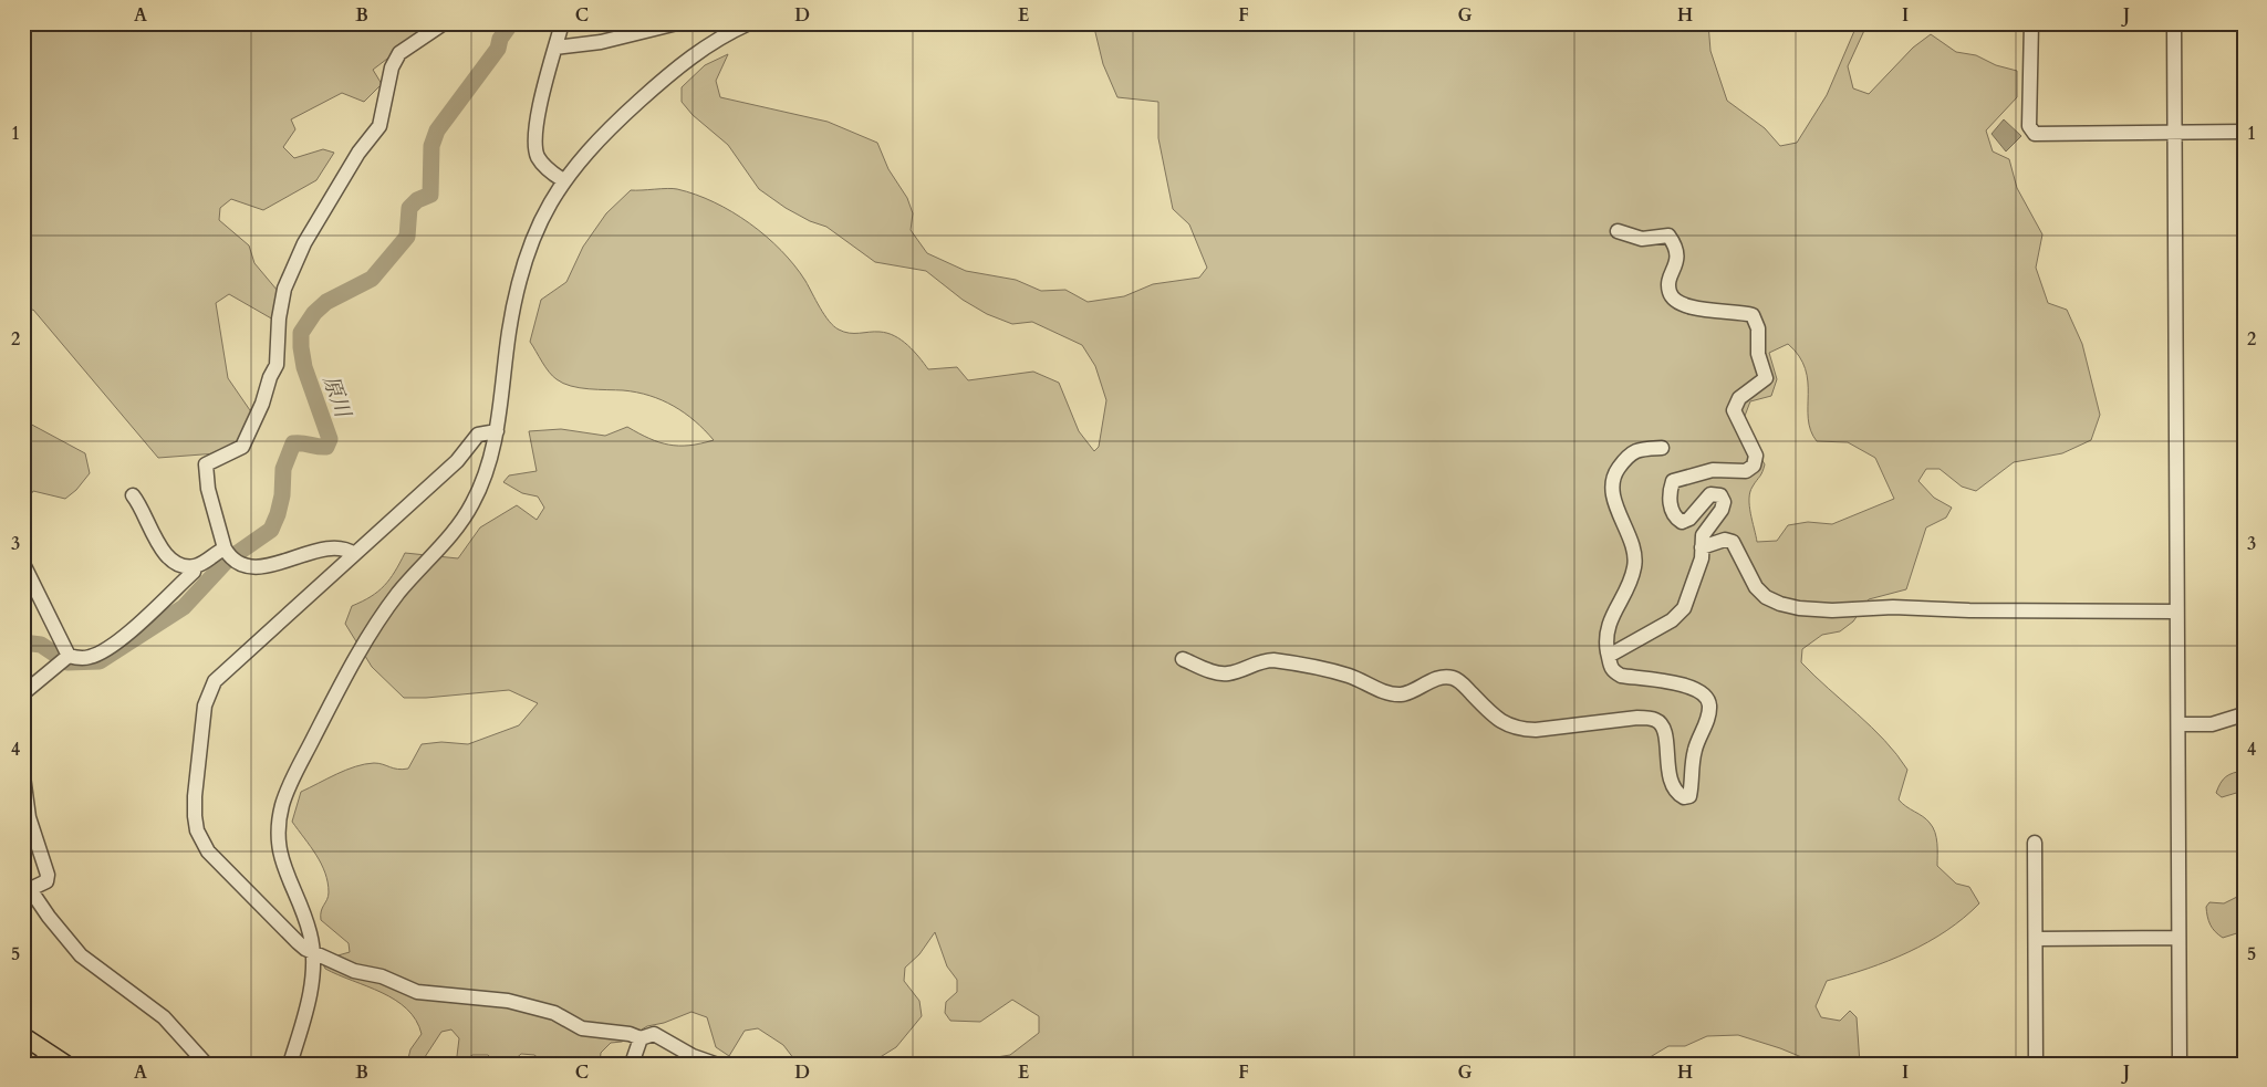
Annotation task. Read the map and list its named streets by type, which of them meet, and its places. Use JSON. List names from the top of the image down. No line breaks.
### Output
{"water":["原川"],"grid":{"columns":["A","B","C","D","E","F","G","H","I","J"],"rows":["1","2","3","4","5"]}}
